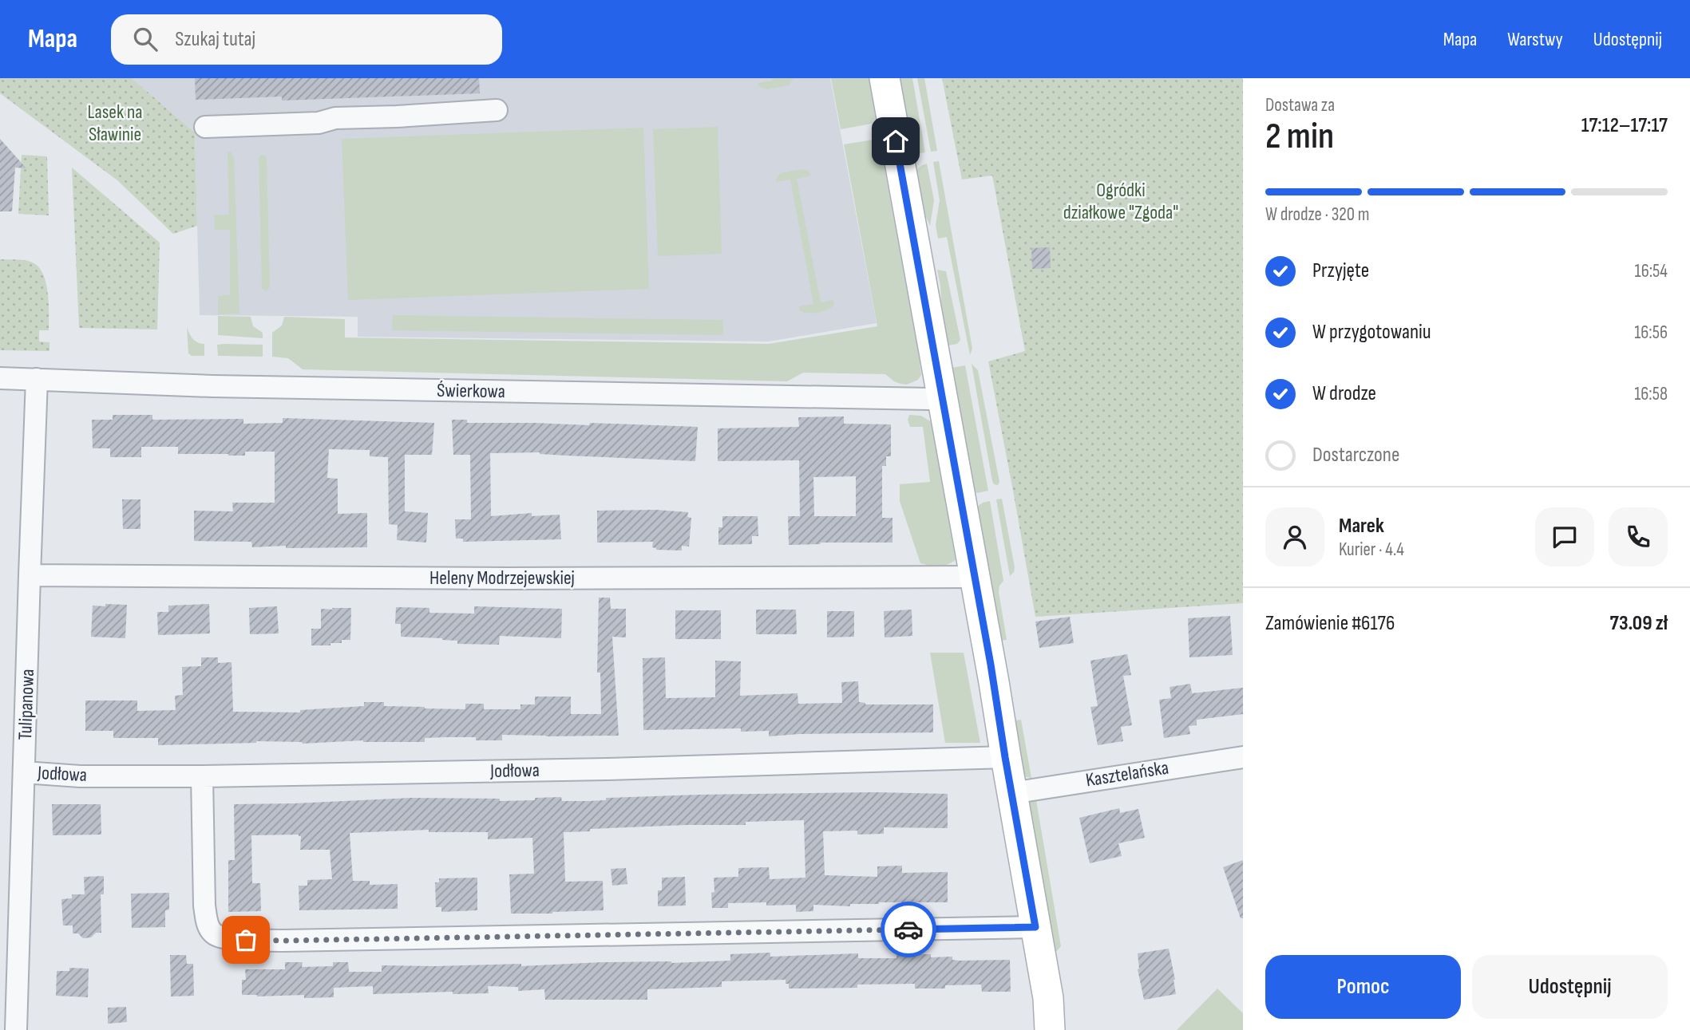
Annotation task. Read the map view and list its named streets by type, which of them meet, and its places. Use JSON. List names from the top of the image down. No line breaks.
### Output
{"streets":{"street":["Świerkowa","Heleny Modrzejewskiej","Tulipanowa","Jodłowa","Kasztelańska"]},"crossings":[["Świerkowa","Tulipanowa"],["Heleny Modrzejewskiej","Tulipanowa"],["Tulipanowa","Jodłowa"]],"parks":["Lasek na Sławinie","Ogródki działkowe \"Zgoda\""],"page":{"header":"Mapa","search":"Szukaj tutaj","nav":["Mapa","Warstwy","Udostępnij"],"heading":["2 min","Dostawa za","17:12–17:17"],"panel":["Marek","Kurier · 4.4","Zamówienie #6176","73.09 zł"],"bar":"W drodze · 320 m","list":[["Przyjęte","16:54"],["W przygotowaniu","16:56"],["W drodze","16:58"],"Dostarczone"],"buttons":["Pomoc","Udostępnij"]}}
